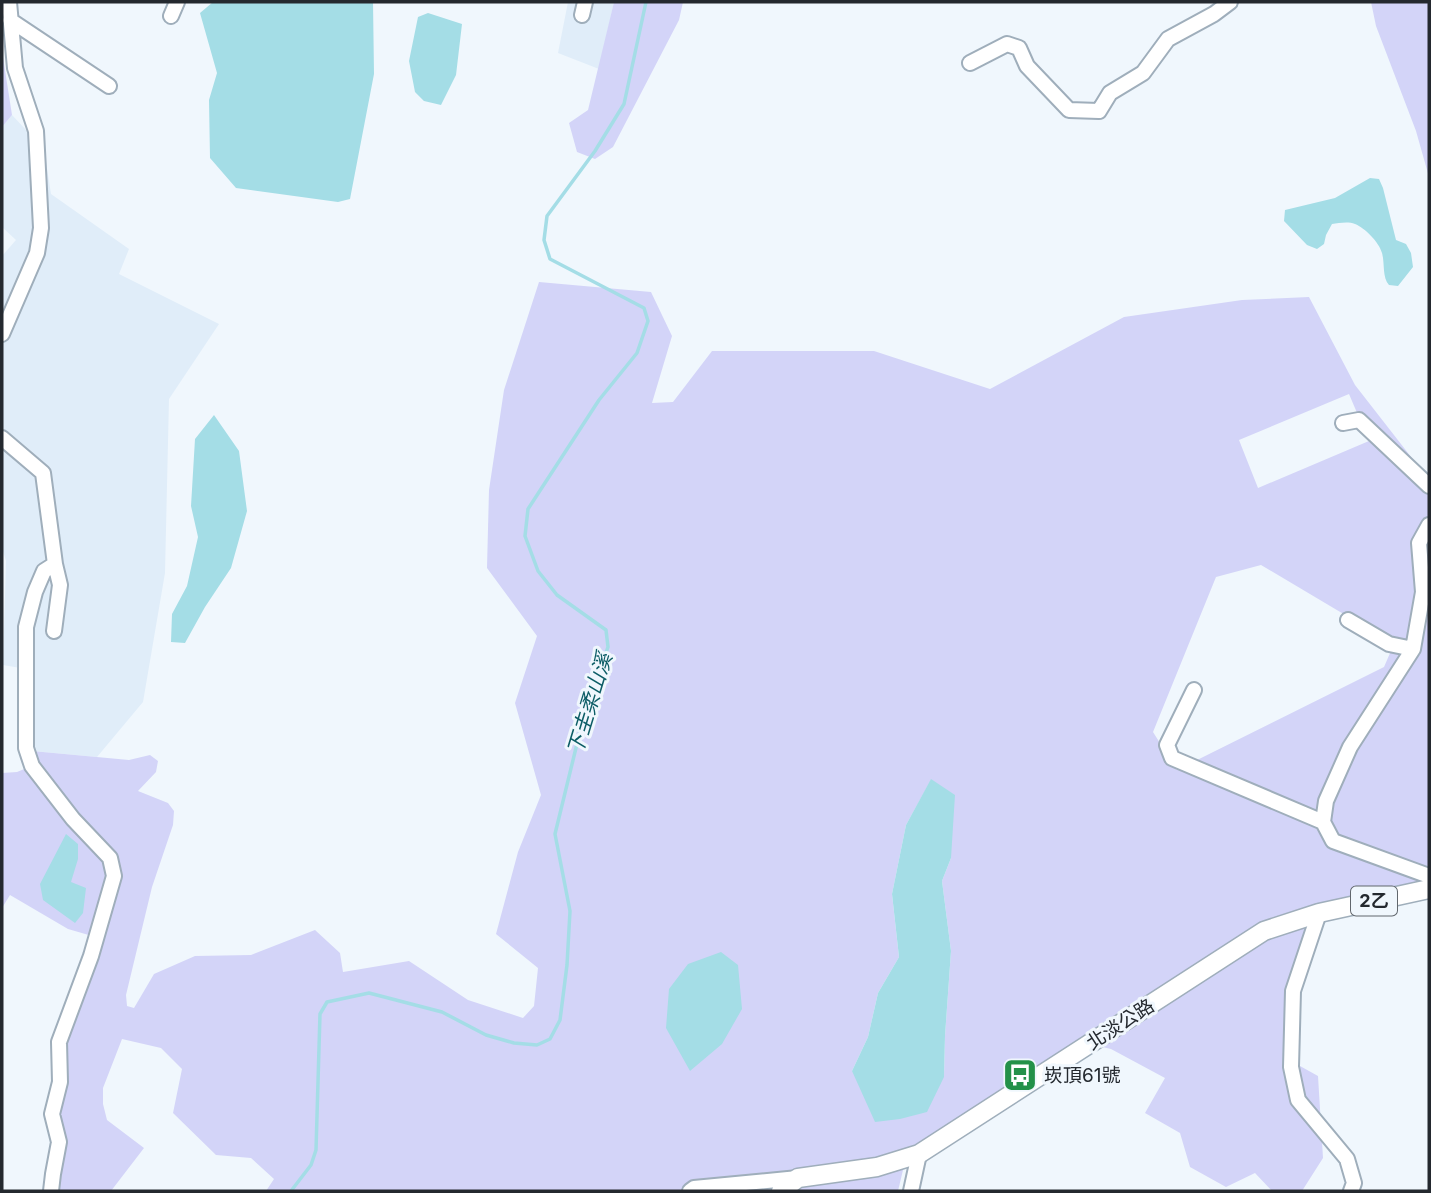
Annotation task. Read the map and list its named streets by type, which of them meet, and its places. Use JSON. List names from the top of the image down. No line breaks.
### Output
{"streets":{"main road":["2乙","北淡公路"]},"water":["下圭柔山溪"],"places":{"bus stop":["崁頂61號"]}}
